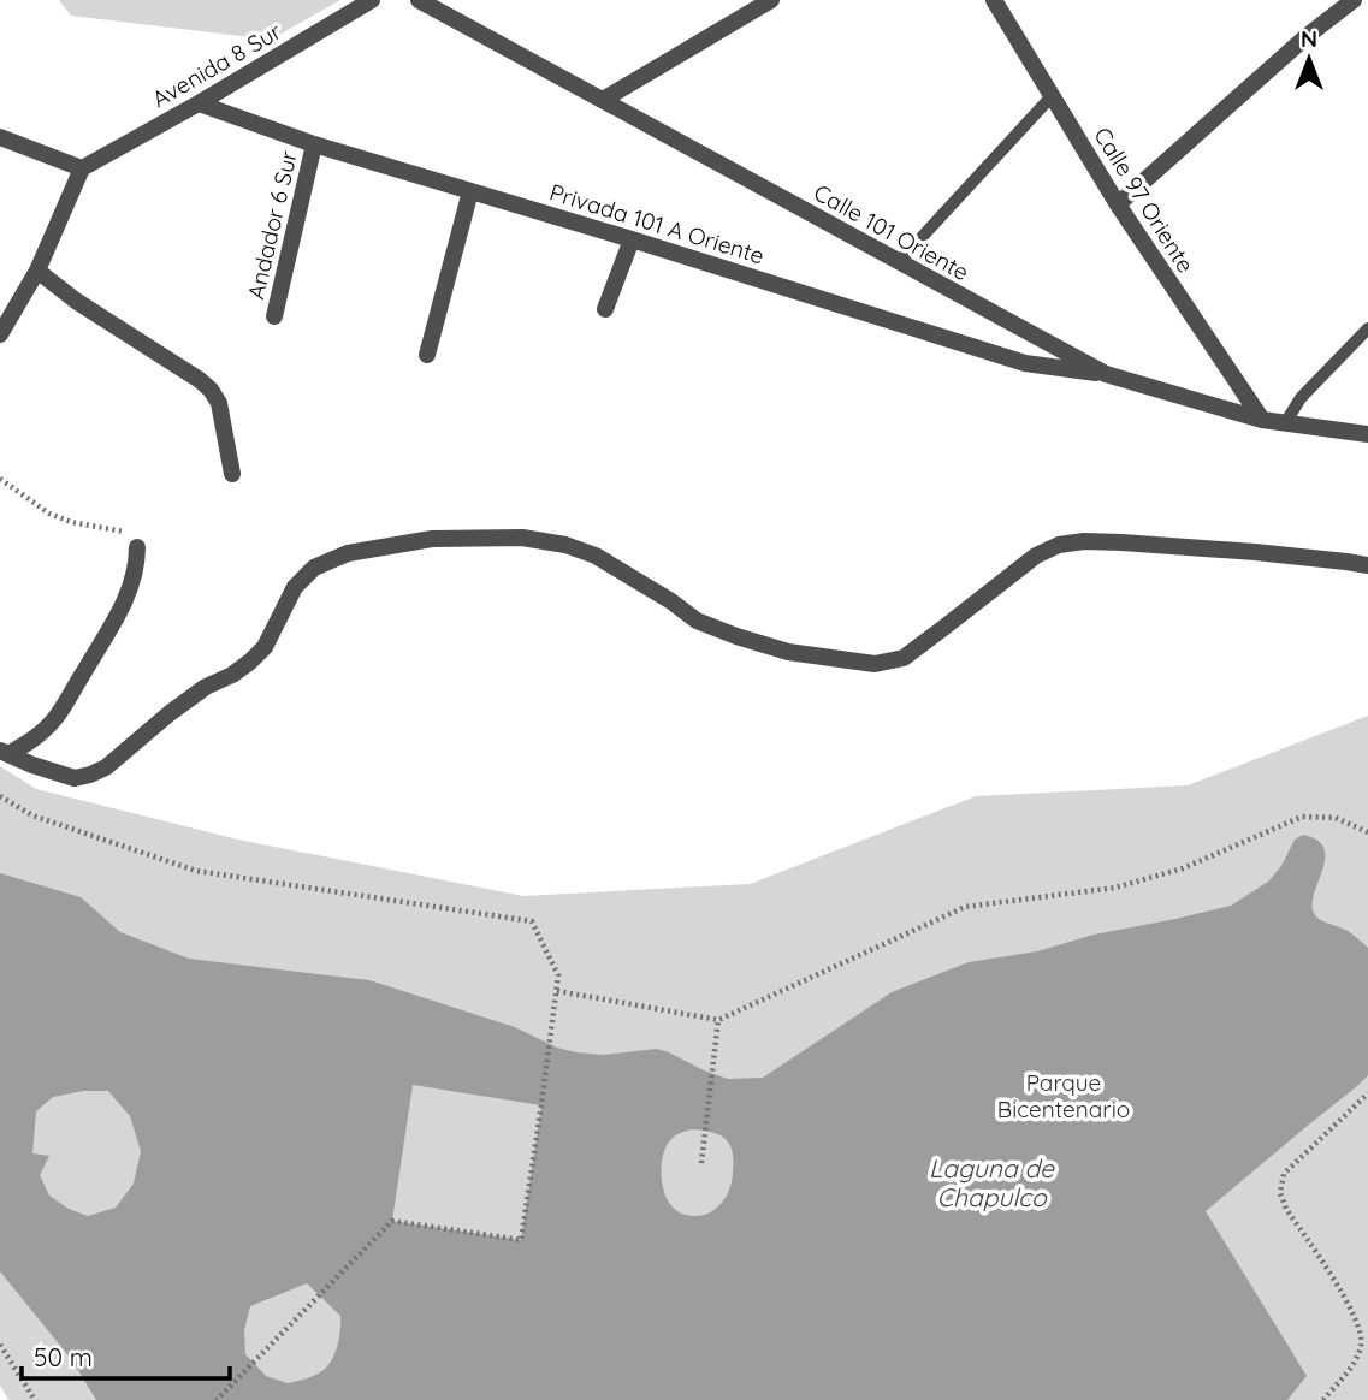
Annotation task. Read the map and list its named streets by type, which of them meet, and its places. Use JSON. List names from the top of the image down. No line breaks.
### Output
{"streets":{"street":["Avenida 8 Sur","Calle 97 Oriente","Privada 101 A Oriente","Andador 6 Sur","Calle 101 Oriente"]},"crossings":[["Avenida 8 Sur","Privada 101 A Oriente"],["Calle 97 Oriente","Calle 101 Oriente"],["Privada 101 A Oriente","Andador 6 Sur"],["Privada 101 A Oriente","Calle 101 Oriente"]],"water":["Laguna de Chapulco"],"parks":["Parque Bicentenario"],"scale_bar":"50 m","north":"top"}
